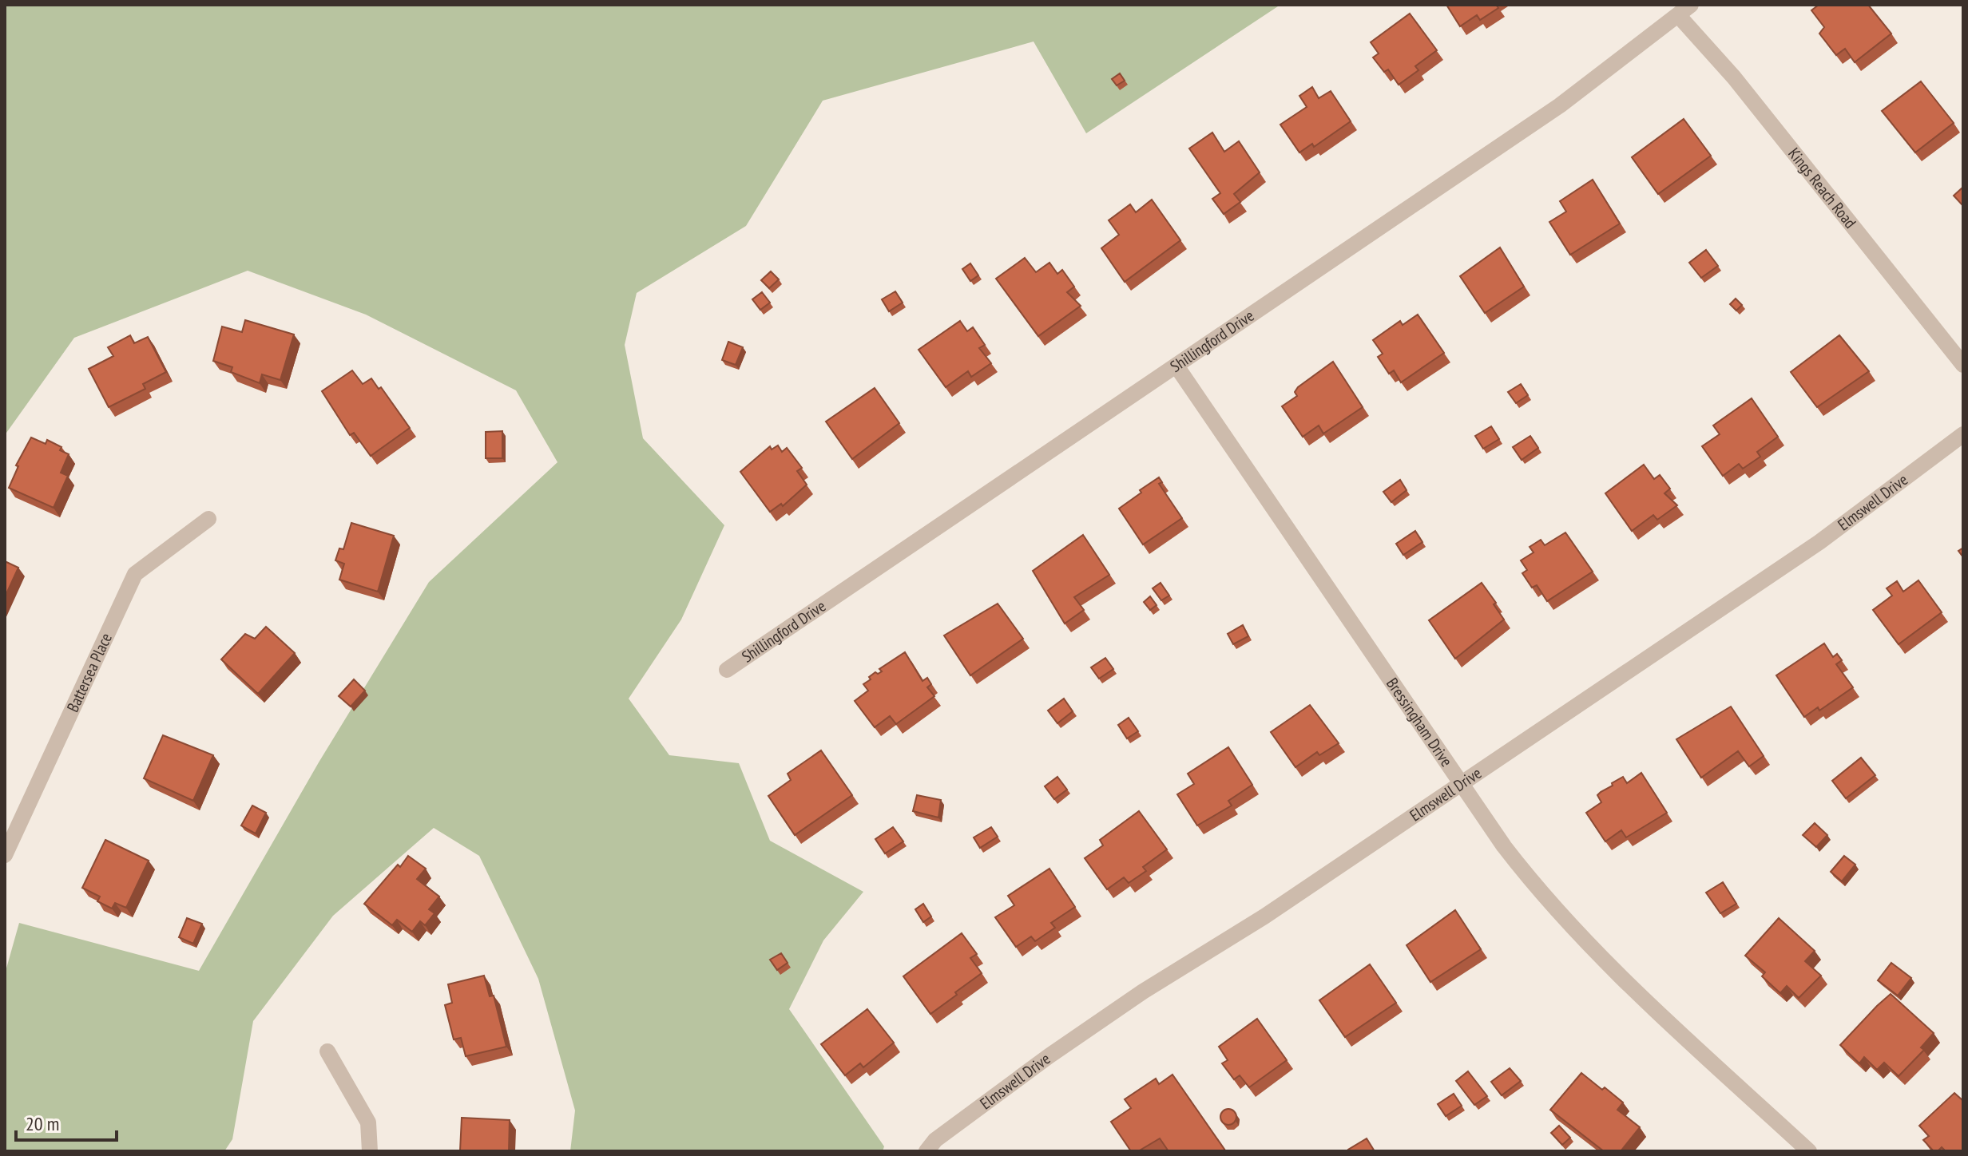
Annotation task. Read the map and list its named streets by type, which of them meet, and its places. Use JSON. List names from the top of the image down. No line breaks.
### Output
{"streets":{"street":["Kings Reach Road","Shillingford Drive","Elmswell Drive","Battersea Place","Bressingham Drive"]},"crossings":[["Kings Reach Road","Shillingford Drive"],["Shillingford Drive","Bressingham Drive"],["Elmswell Drive","Bressingham Drive"]],"scale_bar":"20 m"}
